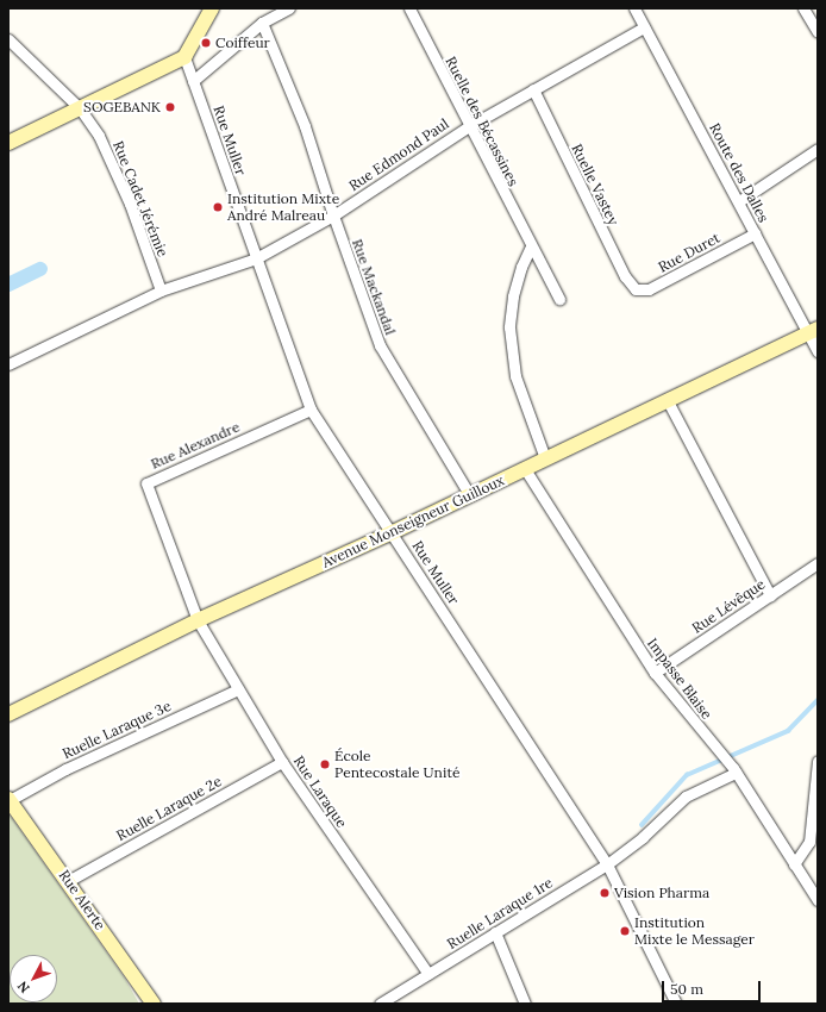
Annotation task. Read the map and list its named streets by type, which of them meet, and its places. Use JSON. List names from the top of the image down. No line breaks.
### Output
{"streets":{"street":["Ruelle des Bécassines","Rue Muller","Rue Edmond Paul","Route des Dalles","Ruelle Vastey","Rue Cadet Jérémie","Rue Duret","Rue Mackandal","Rue Alexandre","Avenue Monseigneur Guilloux","Rue Lévêque","Impasse Blaise","Ruelle Laraque 3e","Rue Laraque","Ruelle Laraque 2e","Rue Alerte","Ruelle Laraque 1re"]},"crossings":[["Ruelle des Bécassines","Rue Edmond Paul"],["Rue Muller","Rue Edmond Paul"],["Rue Muller","Rue Alexandre"],["Rue Muller","Avenue Monseigneur Guilloux"],["Rue Muller","Ruelle Laraque 1re"],["Rue Edmond Paul","Route des Dalles"],["Rue Edmond Paul","Ruelle Vastey"],["Rue Edmond Paul","Rue Cadet Jérémie"],["Rue Edmond Paul","Rue Mackandal"],["Route des Dalles","Rue Duret"],["Route des Dalles","Avenue Monseigneur Guilloux"],["Ruelle Vastey","Rue Duret"],["Rue Mackandal","Avenue Monseigneur Guilloux"],["Rue Alexandre","Avenue Monseigneur Guilloux"],["Rue Alexandre","Rue Laraque"],["Avenue Monseigneur Guilloux","Impasse Blaise"],["Avenue Monseigneur Guilloux","Rue Laraque"],["Rue Lévêque","Impasse Blaise"],["Impasse Blaise","Ruelle Laraque 1re"],["Ruelle Laraque 3e","Rue Laraque"],["Ruelle Laraque 3e","Rue Alerte"],["Rue Laraque","Ruelle Laraque 2e"],["Rue Laraque","Ruelle Laraque 1re"],["Ruelle Laraque 2e","Rue Alerte"]],"places":["Coiffeur","SOGEBANK","Institution Mixte André Malreau","École Pentecostale Unité","Vision Pharma","Institution Mixte le Messager"],"scale_bar":"50 m","north":"bottom left"}
